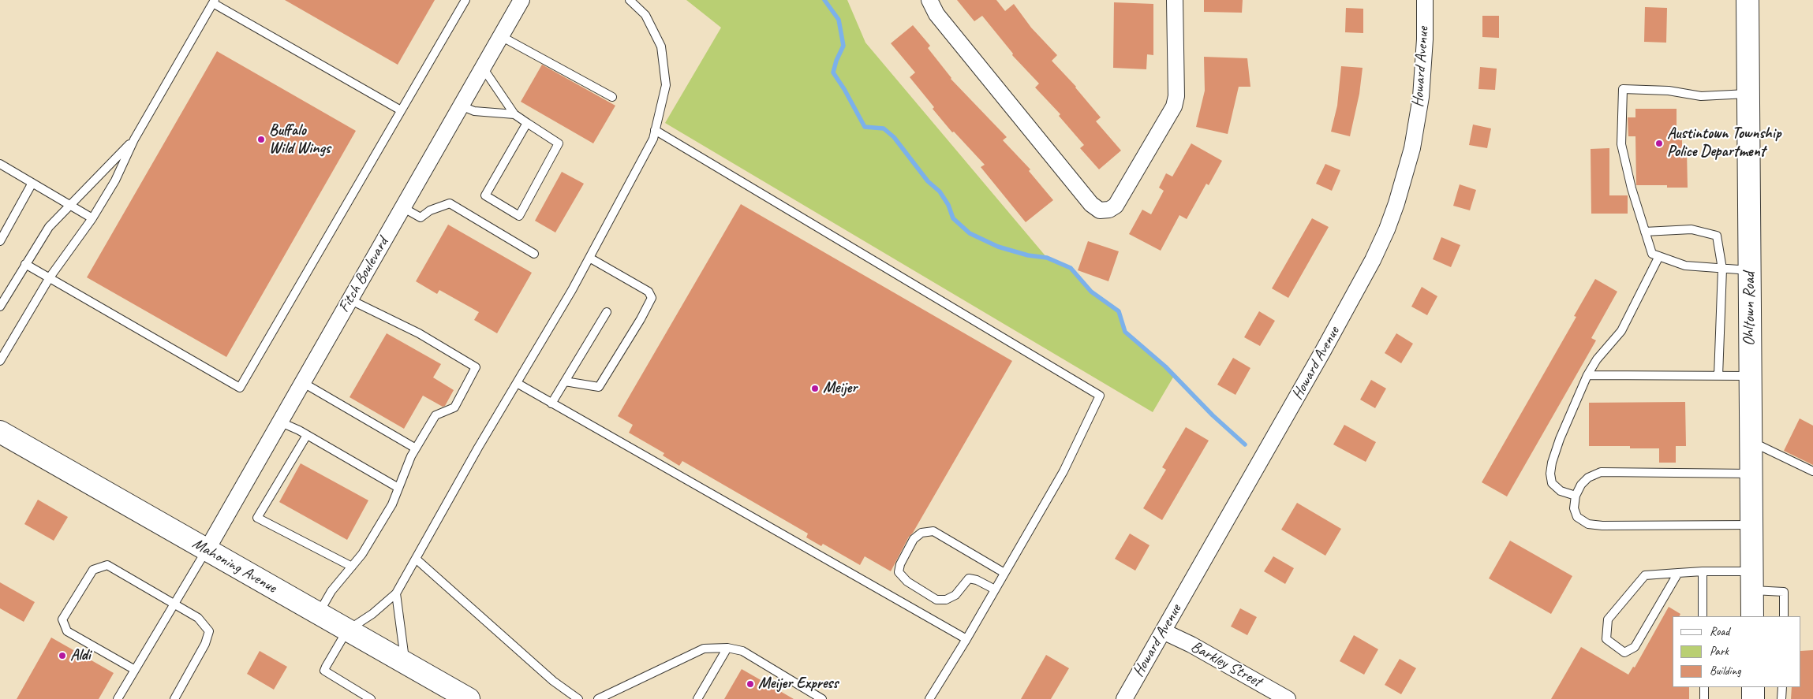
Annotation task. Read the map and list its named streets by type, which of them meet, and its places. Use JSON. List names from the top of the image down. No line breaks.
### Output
{"streets":{"street":["Howard Avenue","Fitch Boulevard","Ohltown Road","Mahoning Avenue","Barkley Street"]},"crossings":[["Howard Avenue","Barkley Street"],["Fitch Boulevard","Mahoning Avenue"]],"places":["Buffalo Wild Wings","Austintown Township Police Department","Meijer","Aldi","Meijer Express"],"legend":["Road","Park","Building"]}
